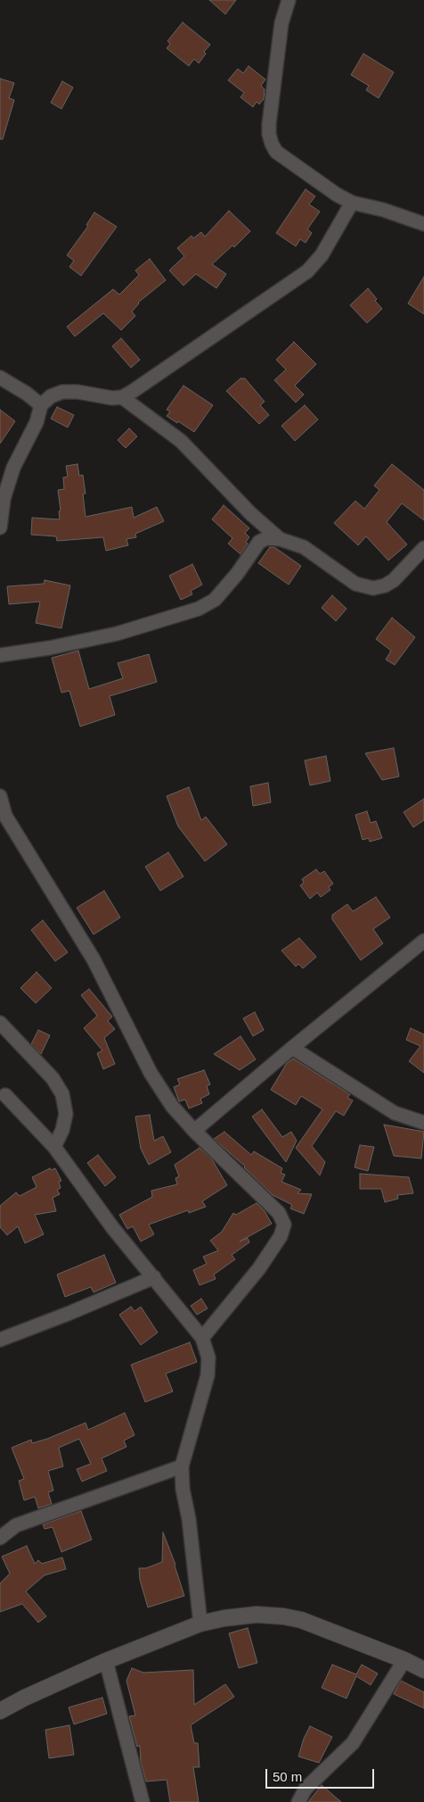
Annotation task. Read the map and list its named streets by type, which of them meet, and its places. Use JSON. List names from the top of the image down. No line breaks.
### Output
{"scale_bar":"50 m"}
